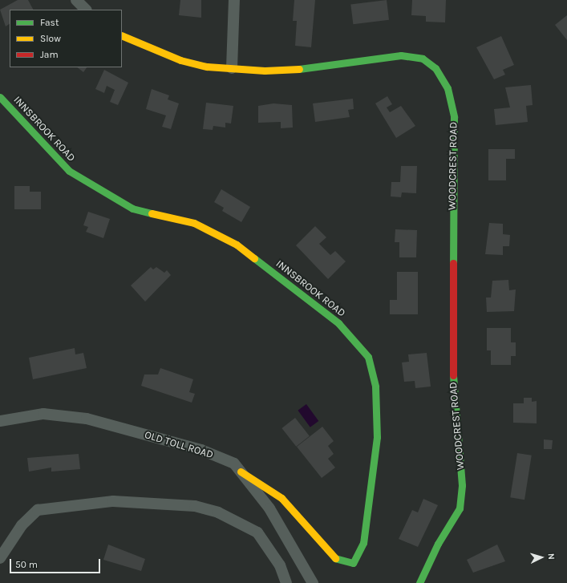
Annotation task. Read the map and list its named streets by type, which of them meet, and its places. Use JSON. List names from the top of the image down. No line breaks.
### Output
{"streets":{"street":["INNSBROOK ROAD","WOODCREST ROAD","OLD TOLL ROAD"]},"crossings":[["INNSBROOK ROAD","OLD TOLL ROAD"]],"legend":["Fast","Slow","Jam"],"scale_bar":"50 m","north":"right"}
